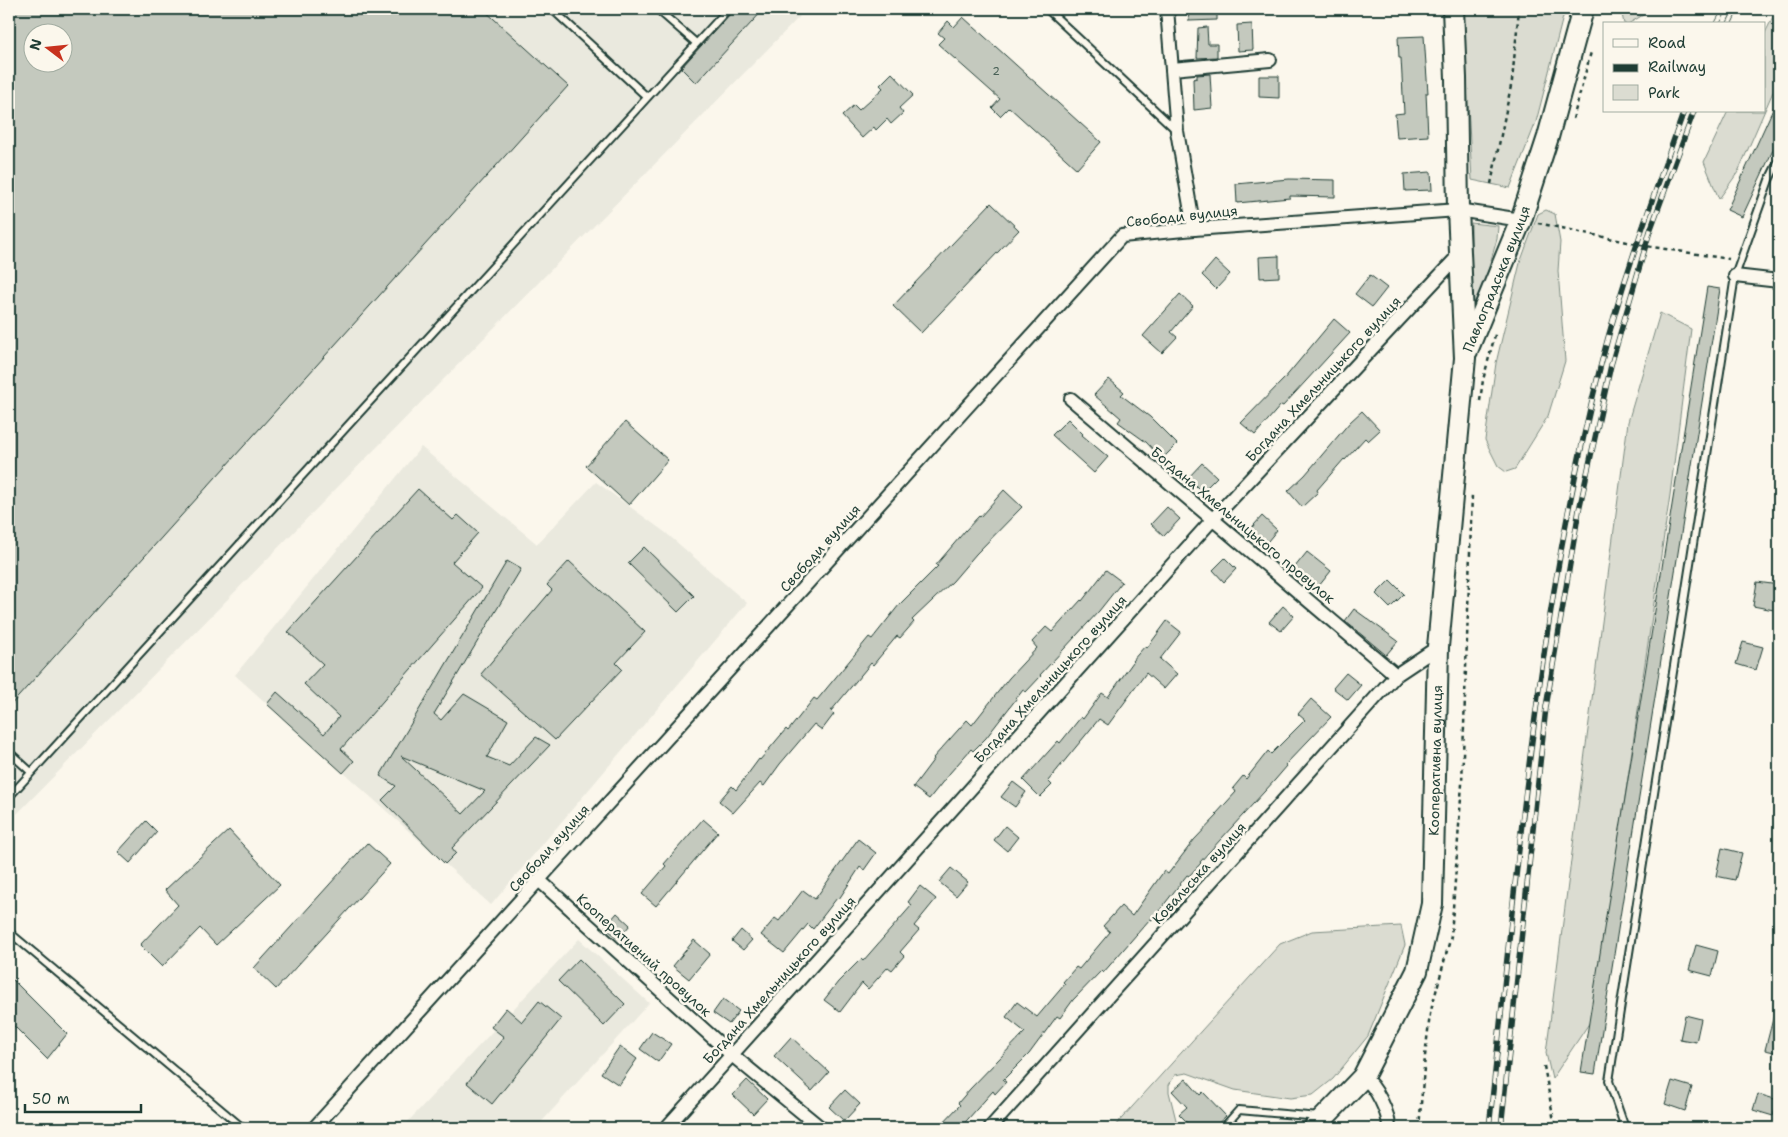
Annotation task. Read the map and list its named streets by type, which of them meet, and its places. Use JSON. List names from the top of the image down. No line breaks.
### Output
{"streets":{"main road":["Павлоградська вулиця","Кооперативна вулиця"],"street":["Свободи вулиця","Богдана Хмельницького вулиця","Богдана Хмельницького провулок","Ковальська вулиця","Кооперативний провулок"]},"crossings":[["Свободи вулиця","Павлоградська вулиця"],["Свободи вулиця","Кооперативний провулок"],["Павлоградська вулиця","Богдана Хмельницького вулиця"],["Павлоградська вулиця","Кооперативна вулиця"],["Богдана Хмельницького вулиця","Богдана Хмельницького провулок"],["Богдана Хмельницького вулиця","Кооперативний провулок"],["Богдана Хмельницького провулок","Ковальська вулиця"],["Кооперативна вулиця","Ковальська вулиця"]],"house_numbers":["2"],"legend":["Road","Railway","Park"],"scale_bar":"50 m","north":"left"}
